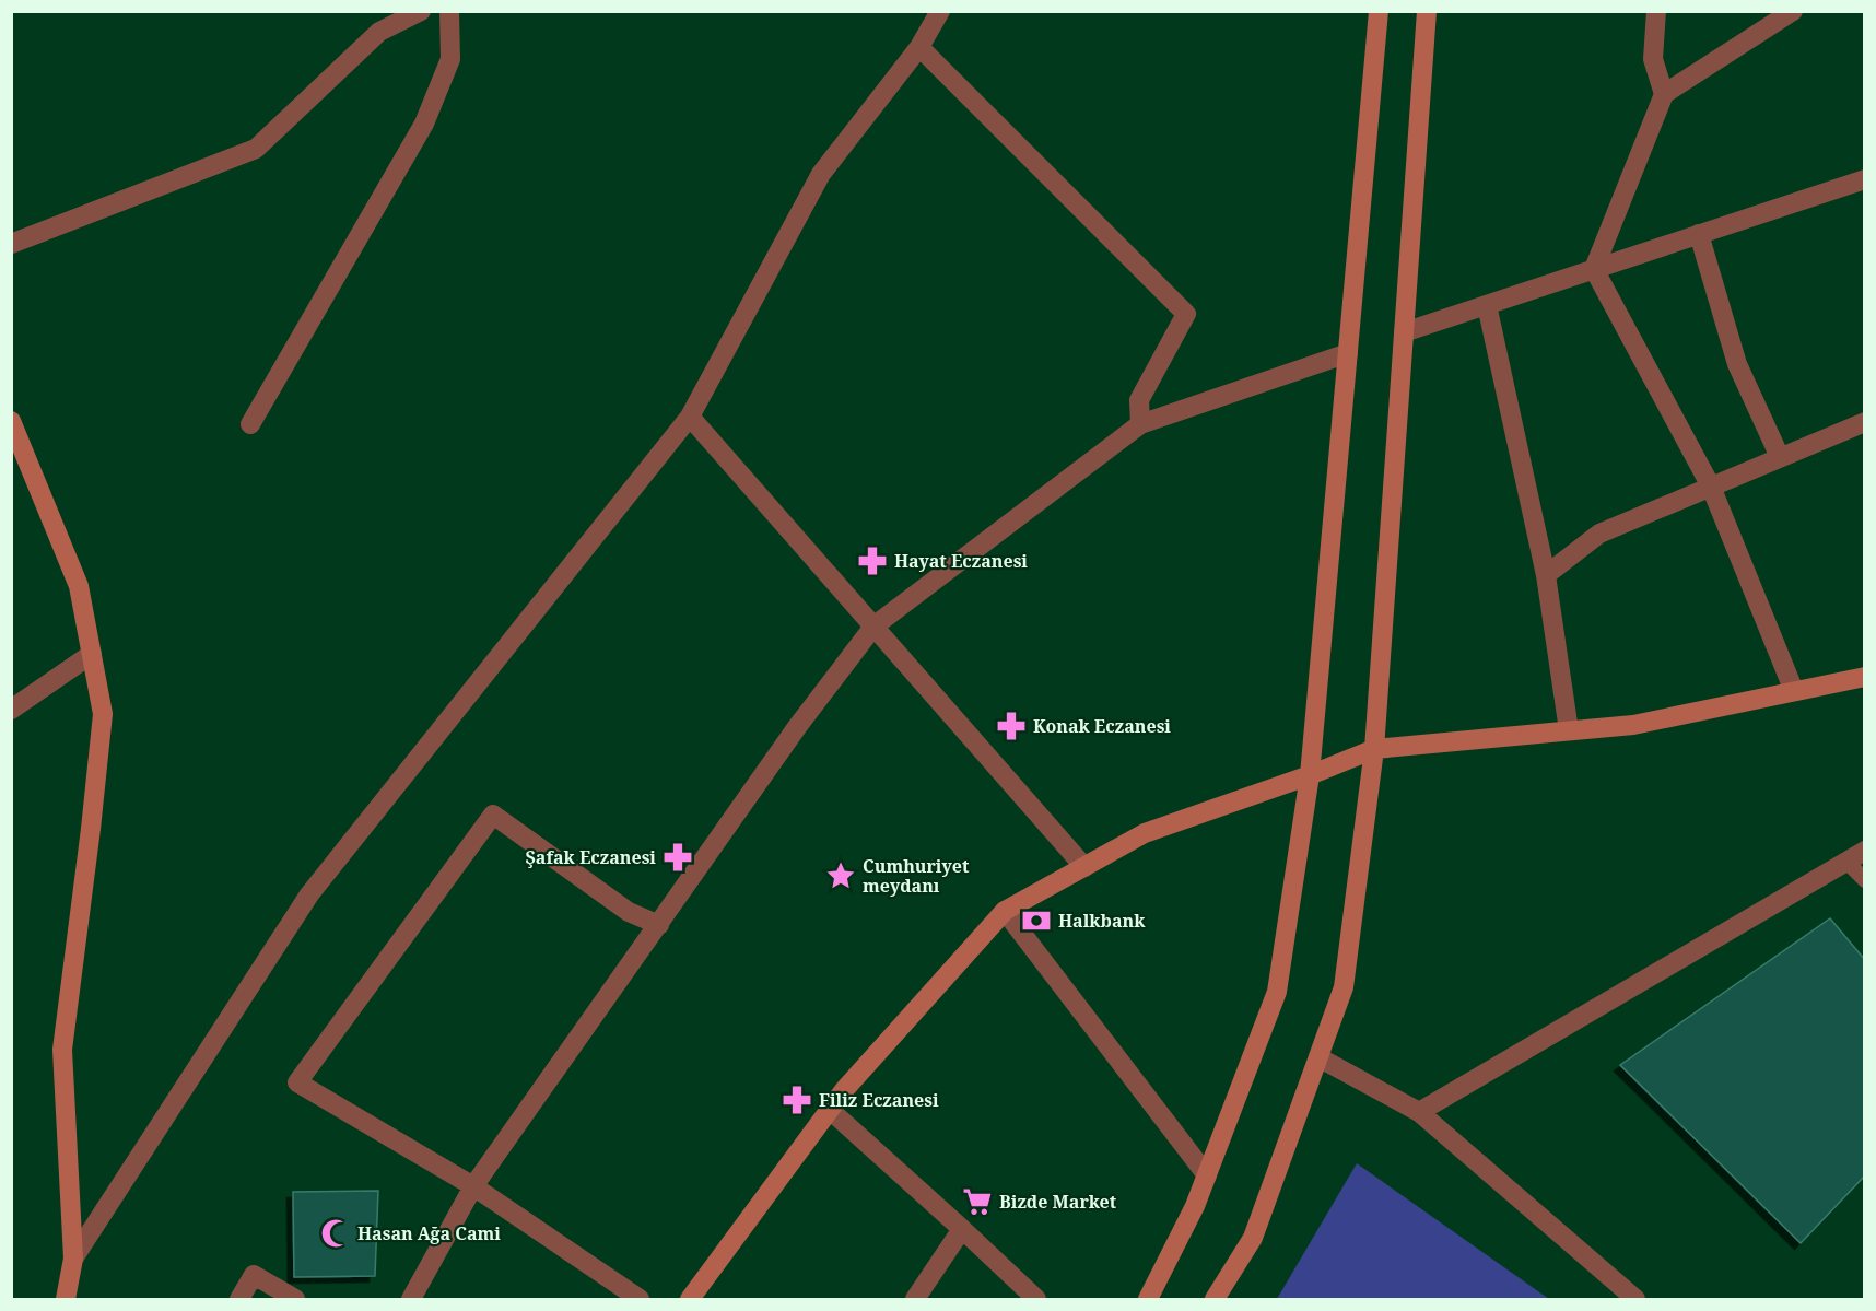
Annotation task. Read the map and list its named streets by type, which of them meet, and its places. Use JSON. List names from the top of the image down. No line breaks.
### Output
{"places":{"pharmacy":["Hayat Eczanesi","Konak Eczanesi","Şafak Eczanesi","Filiz Eczanesi"],"place":["Cumhuriyet meydanı"],"bank":["Halkbank"],"supermarket":["Bizde Market"],"mosque":["Hasan Ağa Cami"]}}
